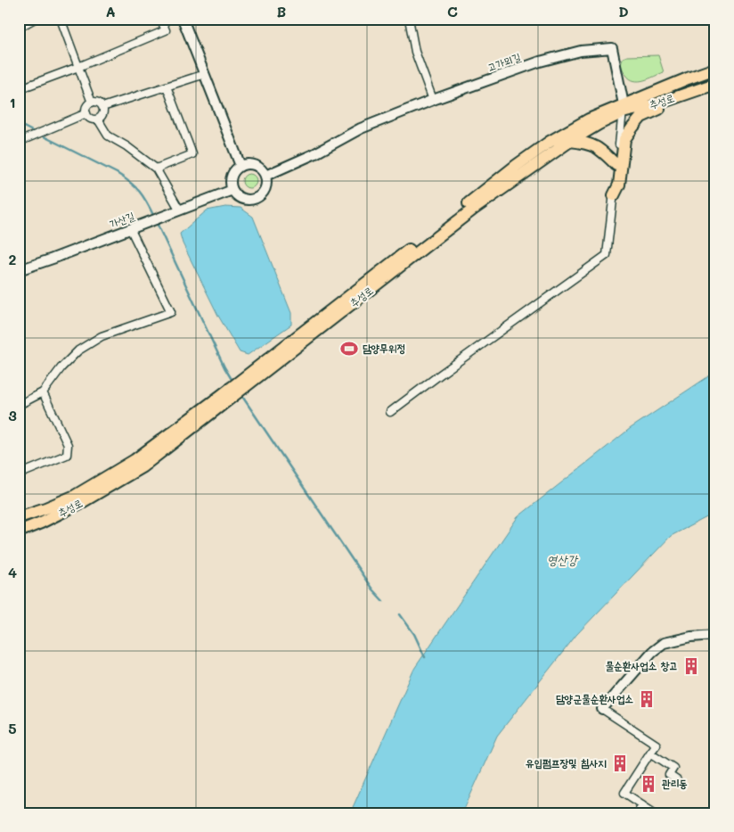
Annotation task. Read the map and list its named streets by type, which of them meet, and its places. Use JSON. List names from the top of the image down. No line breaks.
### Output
{"streets":{"main road":["추성로"],"street":["고가뫼길","가산길"]},"crossings":[["고가뫼길","추성로"]],"water":["영산강"],"places":{"sports":["담양무위정"],"building":["물순환사업소 창고","담양군물순환사업소","유입펌프장및 침사지","관리동"]},"grid":{"columns":["A","B","C","D"],"rows":["1","2","3","4","5"]}}
